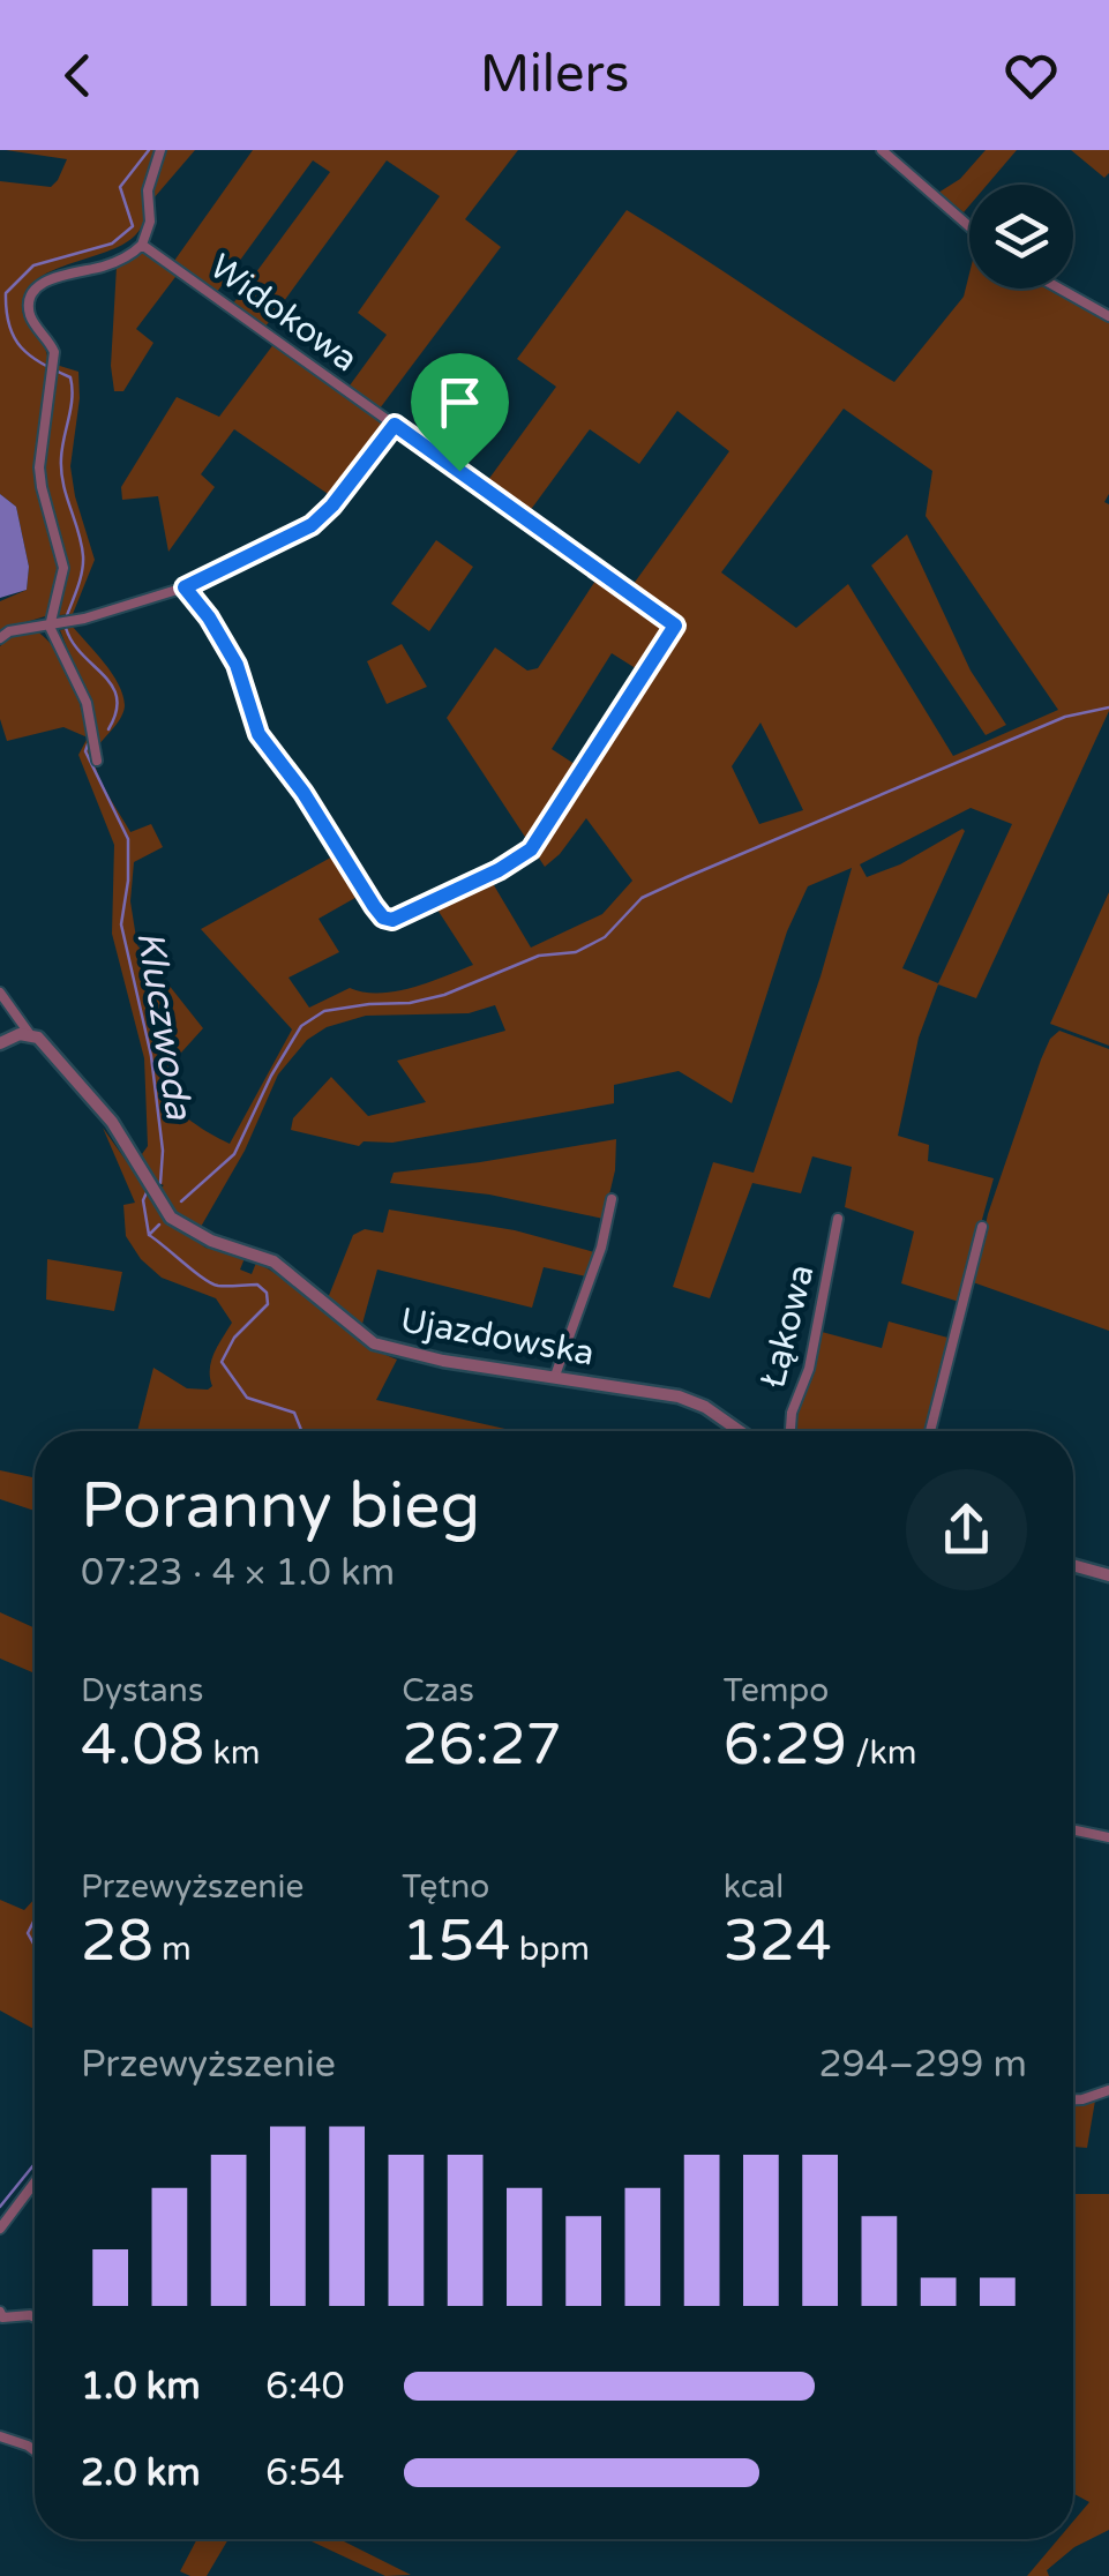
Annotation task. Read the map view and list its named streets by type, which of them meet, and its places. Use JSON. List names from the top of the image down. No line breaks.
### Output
{"streets":{"street":["Widokowa","Łąkowa","Ujazdowska"]},"water":["Kluczwoda"],"page":{"header":"Milers","heading":["Poranny bieg","07:23 · 4 × 1.0 km"],"stats":[["Dystans","4.08 km"],["Czas","26:27"],["Tempo","6:29 /km"],["Przewyższenie","28 m"],["Tętno","154 bpm"],["kcal","324"]],"chart":["Przewyższenie","294–299 m"],"list":[{"name":"1.0 km","note":"6:40"},{"name":"2.0 km","note":"6:54"}]}}
